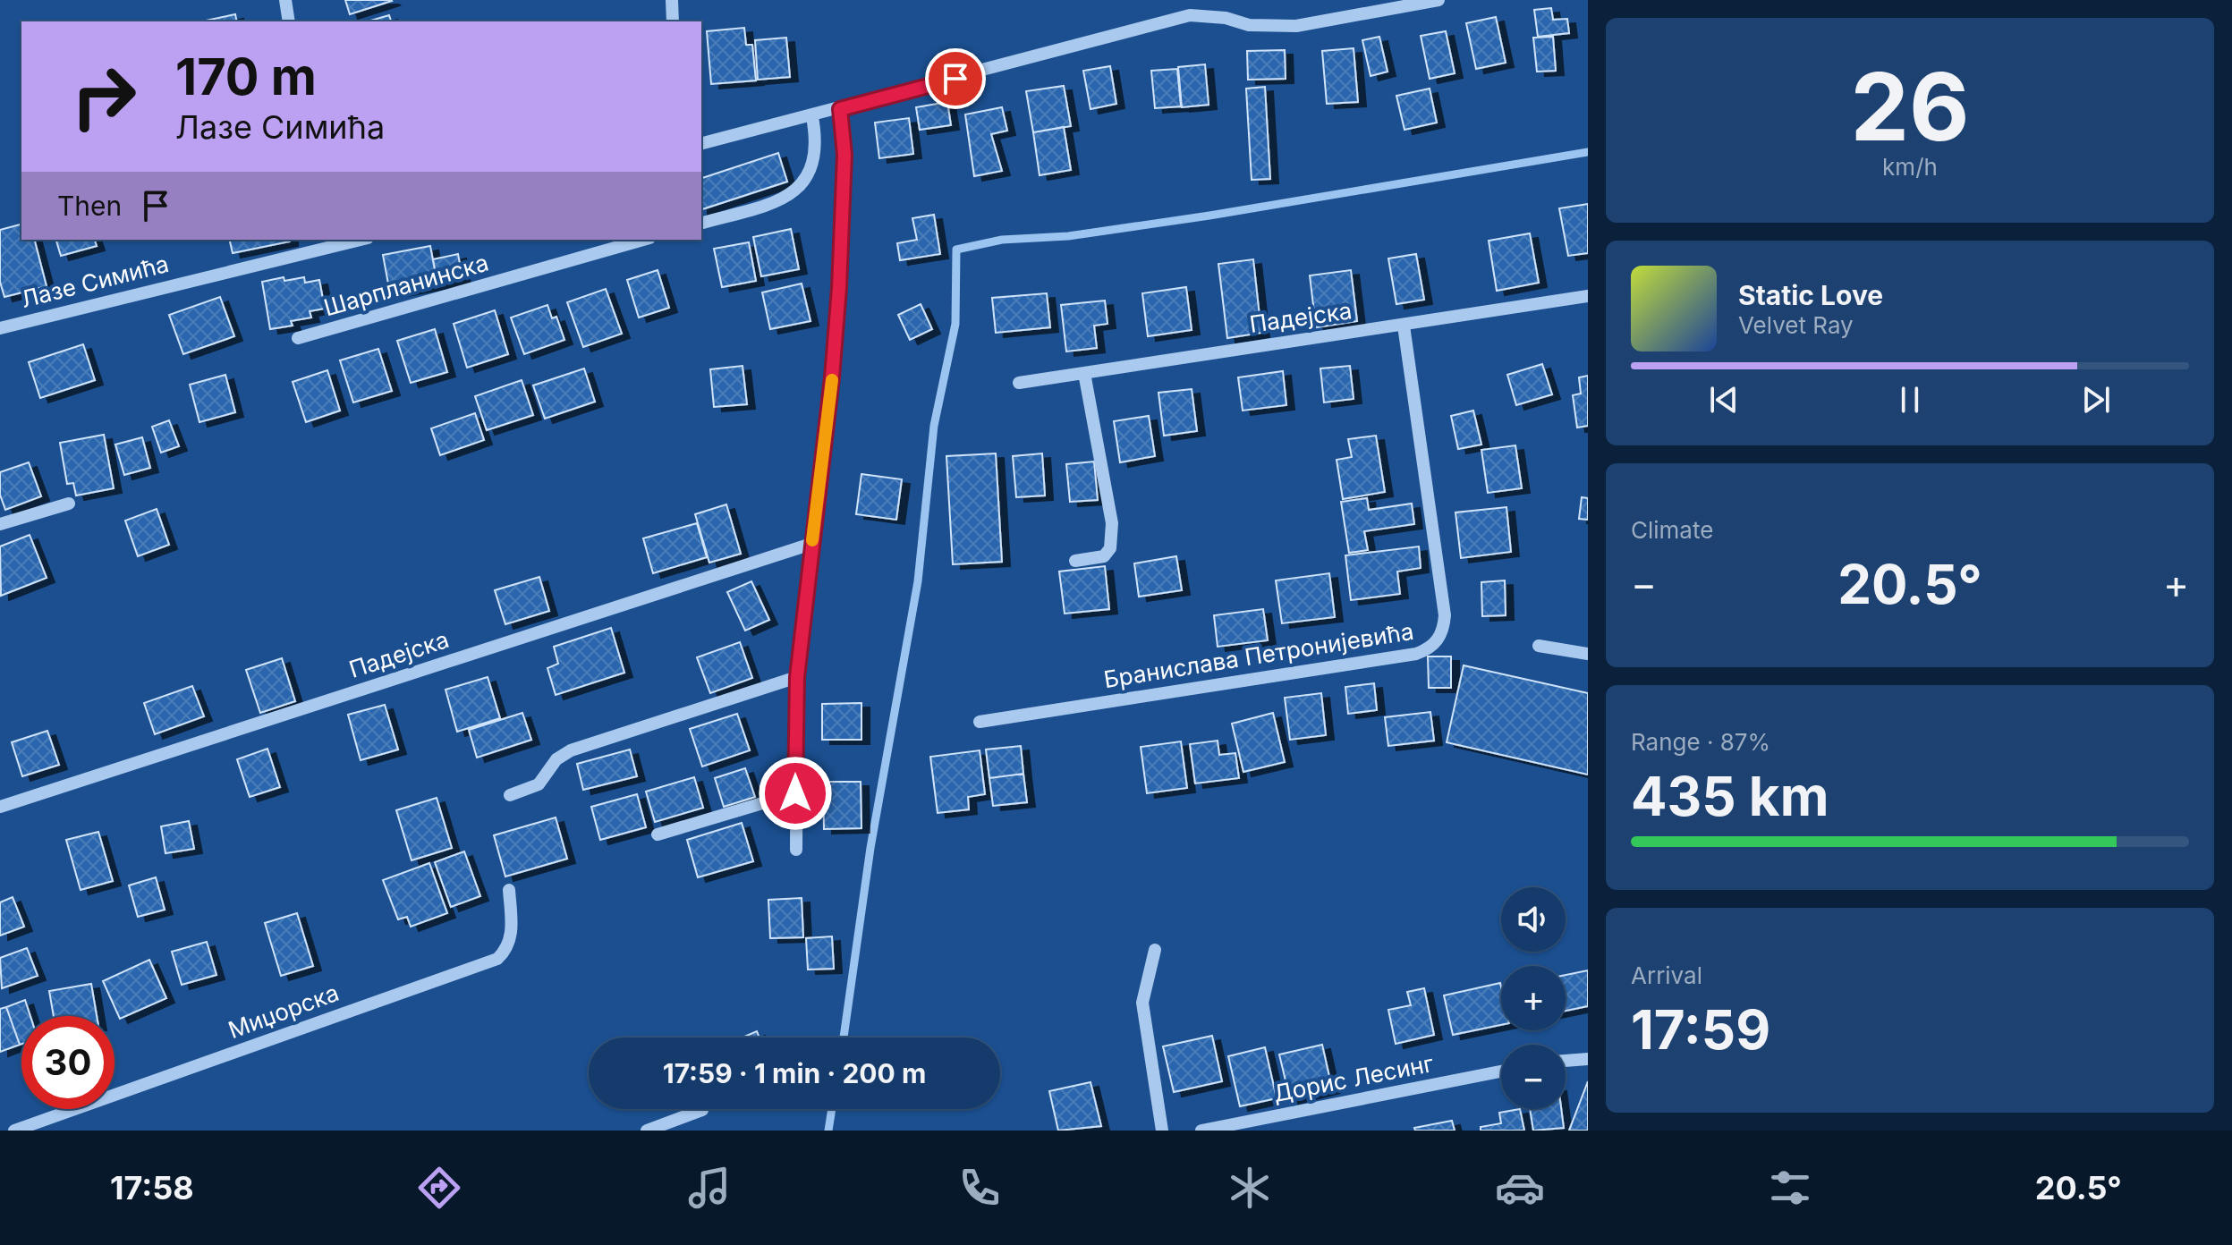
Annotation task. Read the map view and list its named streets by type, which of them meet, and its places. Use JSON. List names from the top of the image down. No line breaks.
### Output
{"streets":{"street":["Лазе Симића","Шарпланинска","Падејска","Бранислава Петронијевића","Миџорска","Дорис Лесинг"]},"crossings":[["Падејска","Бранислава Петронијевића"]],"page":{"tile":[["26","km/h"],"Climate",["Range · 87%","435 km"],["Arrival","17:59"]],"turn":["170 m","Лазе Симића"],"then":"Then","song":["Static Love","Velvet Ray"],"heat":["−","20.5°","+"],"map_buttons":["+","−"],"limit":"30","trip":"17:59 · 1 min · 200 m","tabs":["17:58","20.5°"]}}
